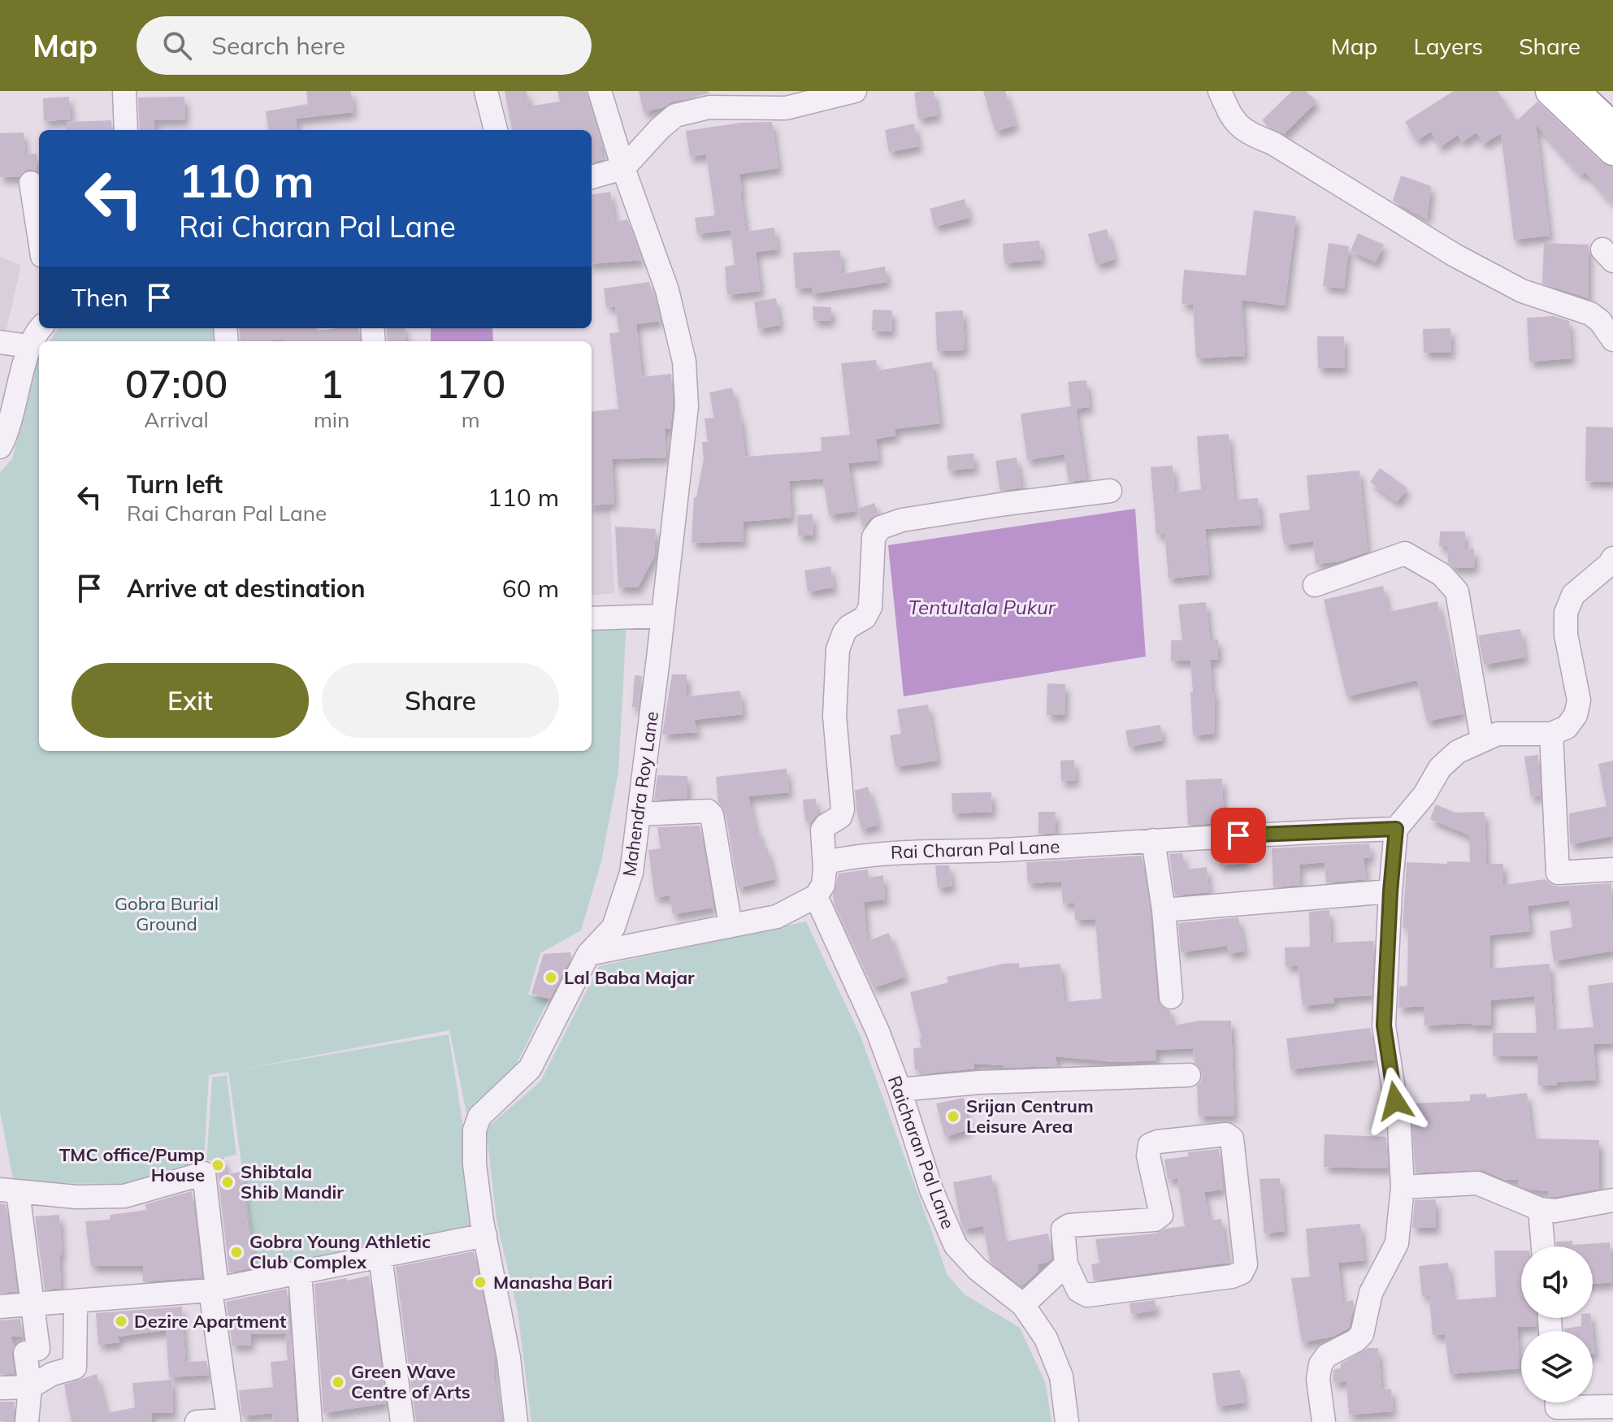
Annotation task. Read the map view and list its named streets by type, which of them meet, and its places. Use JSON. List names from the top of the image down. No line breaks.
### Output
{"streets":{"street":["Mahendra Roy Lane","Rai Charan Pal Lane","Raicharan Pal Lane"]},"water":["Tentultala Pukur"],"parks":["Gobra Burial Ground"],"places":["Lal Baba Majar","Srijan Centrum Leisure Area","TMC office/Pump House","Shibtala Shib Mandir","Gobra Young Athletic Club Complex","Manasha Bari","Dezire Apartment","Green Wave Centre of Arts"],"page":{"header":"Map","search":"Search here","nav":["Map","Layers","Share"],"turn":["110 m","Rai Charan Pal Lane"],"then":"Then","eta":["07:00","Arrival","1","min","170","m"],"list":[{"name":"Turn left","note":"Rai Charan Pal Lane","value":"110 m"},{"name":"Arrive at destination","value":"60 m"}],"buttons":["Exit","Share"]}}
